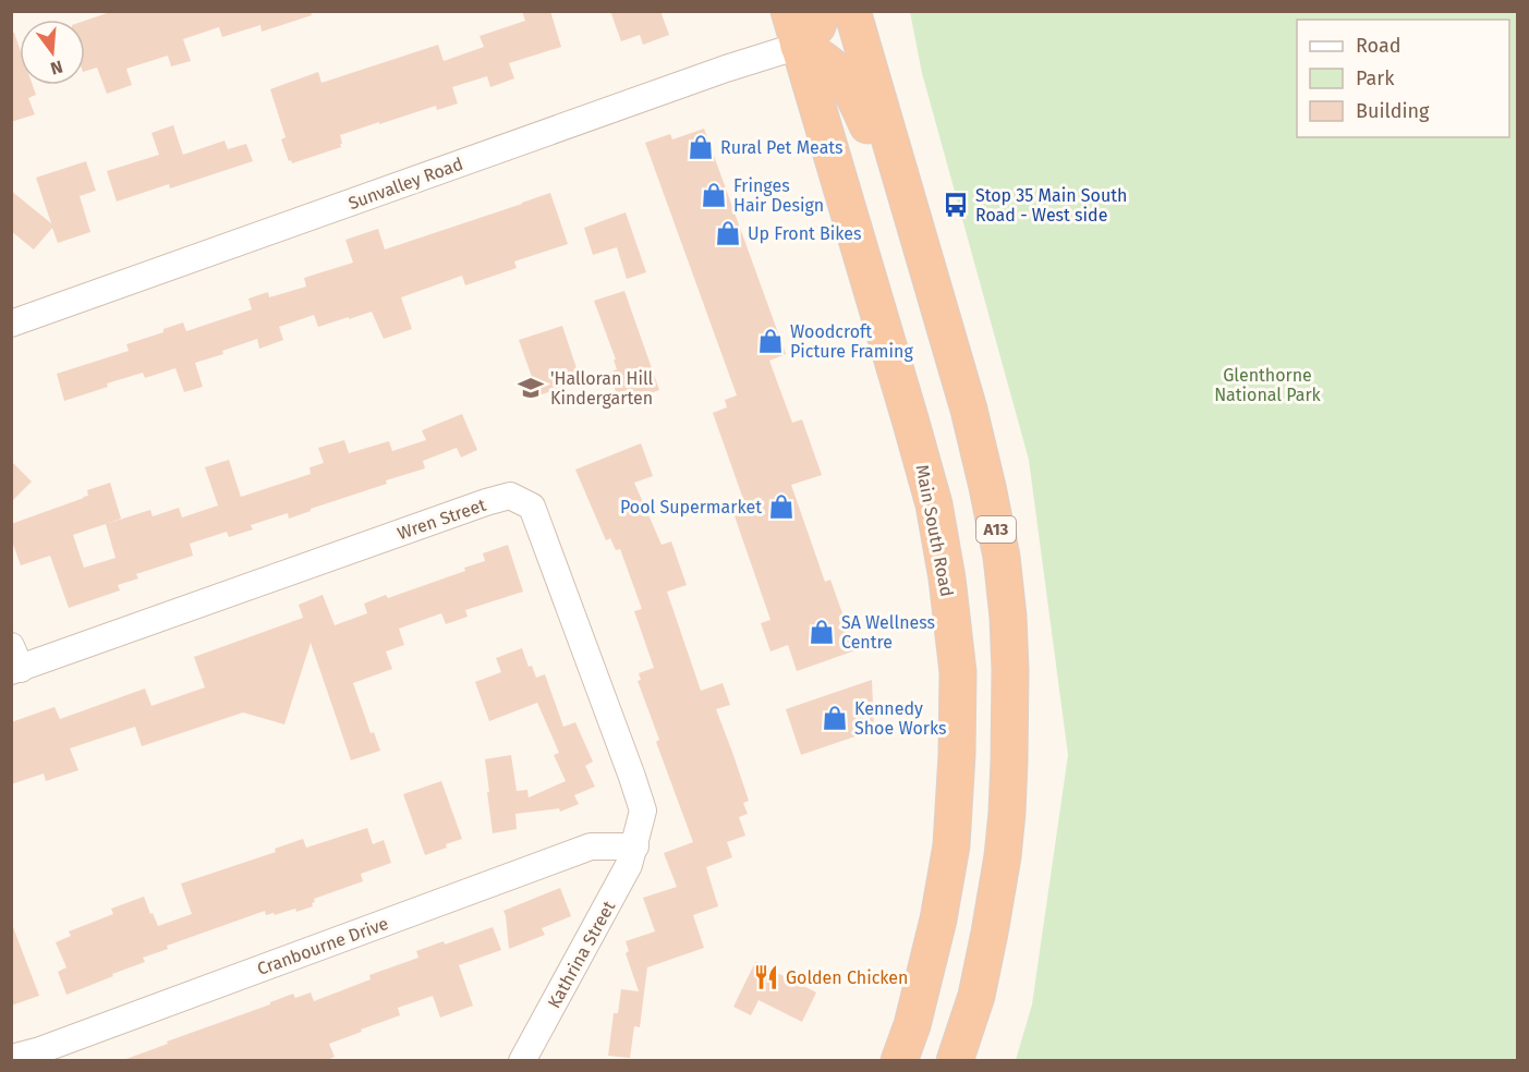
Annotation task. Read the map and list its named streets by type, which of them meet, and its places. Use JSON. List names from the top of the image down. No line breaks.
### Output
{"streets":{"highway":["A13","Main South Road"],"street":["Sunvalley Road","Wren Street","Cranbourne Drive","Kathrina Street"]},"crossings":[["Sunvalley Road","Main South Road"],["Wren Street","Cranbourne Drive"],["Wren Street","Kathrina Street"],["Cranbourne Drive","Kathrina Street"]],"parks":["Glenthorne National Park"],"places":{"shop":["Rural Pet Meats","Fringes Hair Design","Up Front Bikes","Woodcroft Picture Framing","Pool Supermarket","SA Wellness Centre","Kennedy Shoe Works"],"bus stop":["Stop 35 Main South Road - West side"],"school or university":["'Halloran Hill Kindergarten"],"restaurant":["Golden Chicken"]},"legend":["Road","Park","Building"],"north":"bottom"}
